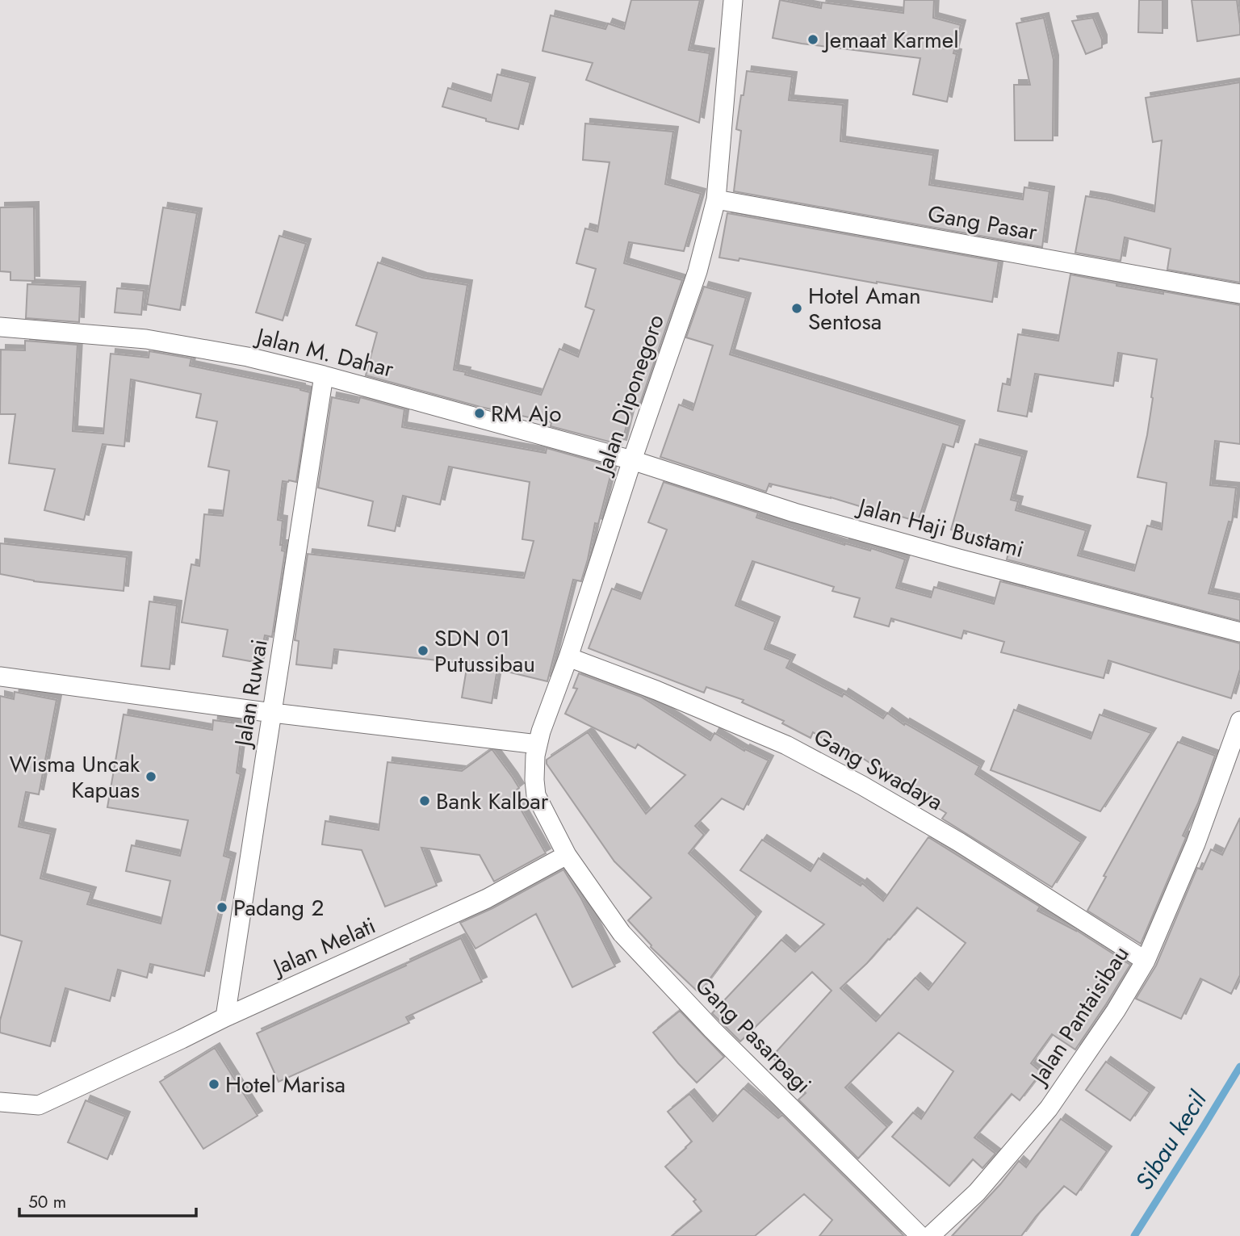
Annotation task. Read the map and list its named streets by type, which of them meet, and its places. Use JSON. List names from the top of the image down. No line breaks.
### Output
{"streets":{"street":["Gang Pasar","Jalan M. Dahar","Jalan Diponegoro","Jalan Haji Bustami","Jalan Ruwai","Gang Swadaya","Jalan Melati","Jalan Pantaisibau","Gang Pasarpagi"]},"crossings":[["Gang Pasar","Jalan Diponegoro"],["Jalan M. Dahar","Jalan Diponegoro"],["Jalan M. Dahar","Jalan Haji Bustami"],["Jalan M. Dahar","Jalan Ruwai"],["Jalan Diponegoro","Jalan Haji Bustami"],["Jalan Diponegoro","Gang Swadaya"],["Jalan Diponegoro","Jalan Melati"],["Jalan Diponegoro","Gang Pasarpagi"],["Jalan Ruwai","Jalan Melati"],["Gang Swadaya","Jalan Pantaisibau"],["Jalan Melati","Gang Pasarpagi"]],"water":["Sibau kecil"],"places":["Jemaat Karmel","Hotel Aman Sentosa","RM Ajo","SDN 01 Putussibau","Wisma Uncak Kapuas","Bank Kalbar","Padang 2","Hotel Marisa"],"scale_bar":"50 m"}
